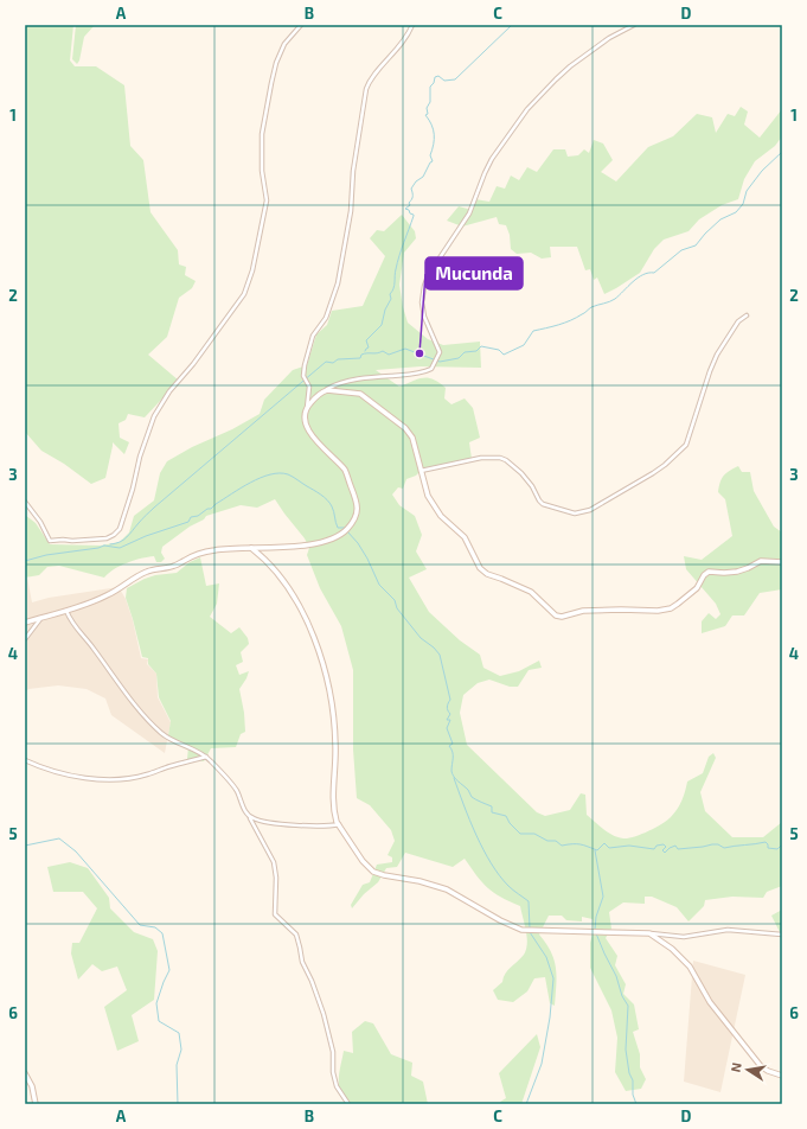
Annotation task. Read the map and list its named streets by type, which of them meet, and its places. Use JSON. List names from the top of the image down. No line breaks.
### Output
{"places":["Mucunda"],"north":"left","grid":{"columns":["A","B","C","D"],"rows":["1","2","3","4","5","6"]}}
